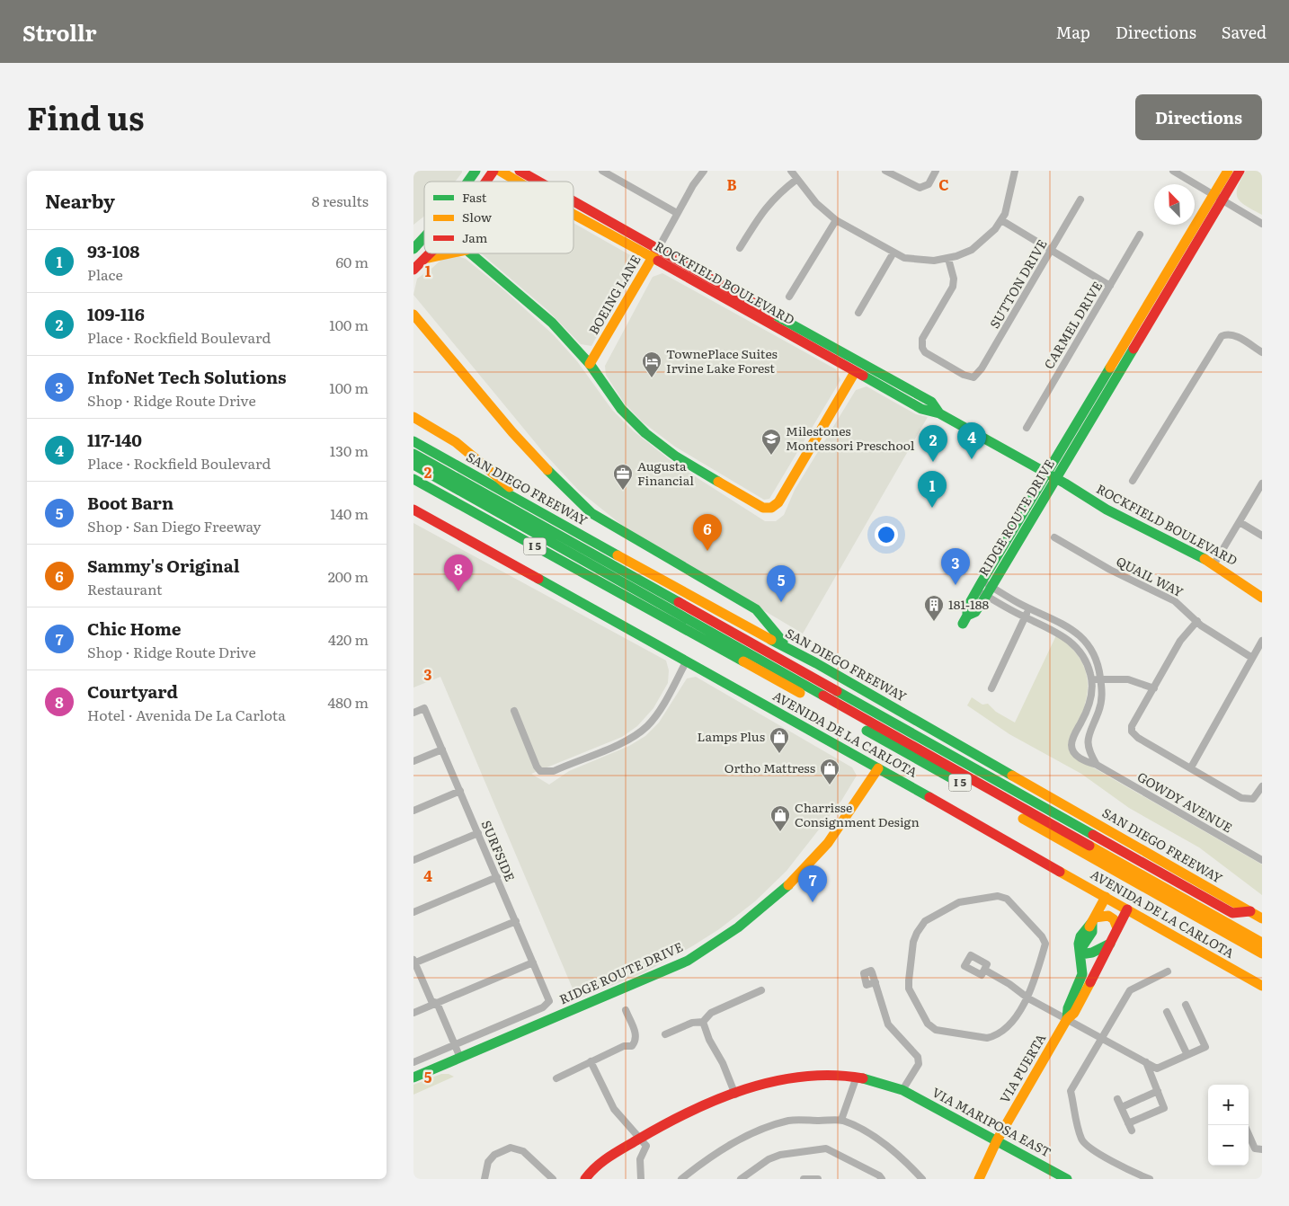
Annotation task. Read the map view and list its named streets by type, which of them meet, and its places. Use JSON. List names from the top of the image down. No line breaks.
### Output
{"streets":{"main road":["ROCKFIELD BOULEVARD","BOEING LANE","SAN DIEGO FREEWAY","RIDGE ROUTE DRIVE","I 5","AVENIDA DE LA CARLOTA","VIA PUERTA","VIA MARIPOSA EAST"],"street":["SUTTON DRIVE","CARMEL DRIVE","QUAIL WAY","GOWDY AVENUE","SURFSIDE"]},"crossings":[["ROCKFIELD BOULEVARD","BOEING LANE"],["ROCKFIELD BOULEVARD","RIDGE ROUTE DRIVE"],["RIDGE ROUTE DRIVE","AVENIDA DE LA CARLOTA"],["RIDGE ROUTE DRIVE","GOWDY AVENUE"],["AVENIDA DE LA CARLOTA","VIA PUERTA"],["VIA PUERTA","VIA MARIPOSA EAST"]],"places":{"hotel":["TownePlace Suites Irvine Lake Forest"],"school or university":["Milestones Montessori Preschool"],"office":["Augusta Financial"],"building":["181-188"],"shop":["Lamps Plus","Ortho Mattress","Charrisse Consignment Design"]},"legend":["Fast","Slow","Jam"],"north":"top left","page":{"header":"Strollr","nav":["Map","Directions","Saved"],"title":"Find us","buttons":"Directions","heading":["Nearby","8 results"],"list":[{"mark":"1","name":"93-108","note":"Place","value":"60 m"},{"mark":"2","name":"109-116","note":"Place · Rockfield Boulevard","value":"100 m"},{"mark":"3","name":"InfoNet Tech Solutions","note":"Shop · Ridge Route Drive","value":"100 m"},{"mark":"4","name":"117-140","note":"Place · Rockfield Boulevard","value":"130 m"},{"mark":"5","name":"Boot Barn","note":"Shop · San Diego Freeway","value":"140 m"},{"mark":"6","name":"Sammy's Original","note":"Restaurant","value":"200 m"},{"mark":"7","name":"Chic Home","note":"Shop · Ridge Route Drive","value":"420 m"},{"mark":"8","name":"Courtyard","note":"Hotel · Avenida De La Carlota","value":"480 m"}],"pins":["4","2","1","6","3","8","5","7"],"map_buttons":["+","−"]},"grid":{"columns":["B","C"],"rows":["1","2","3","4","5"]}}
